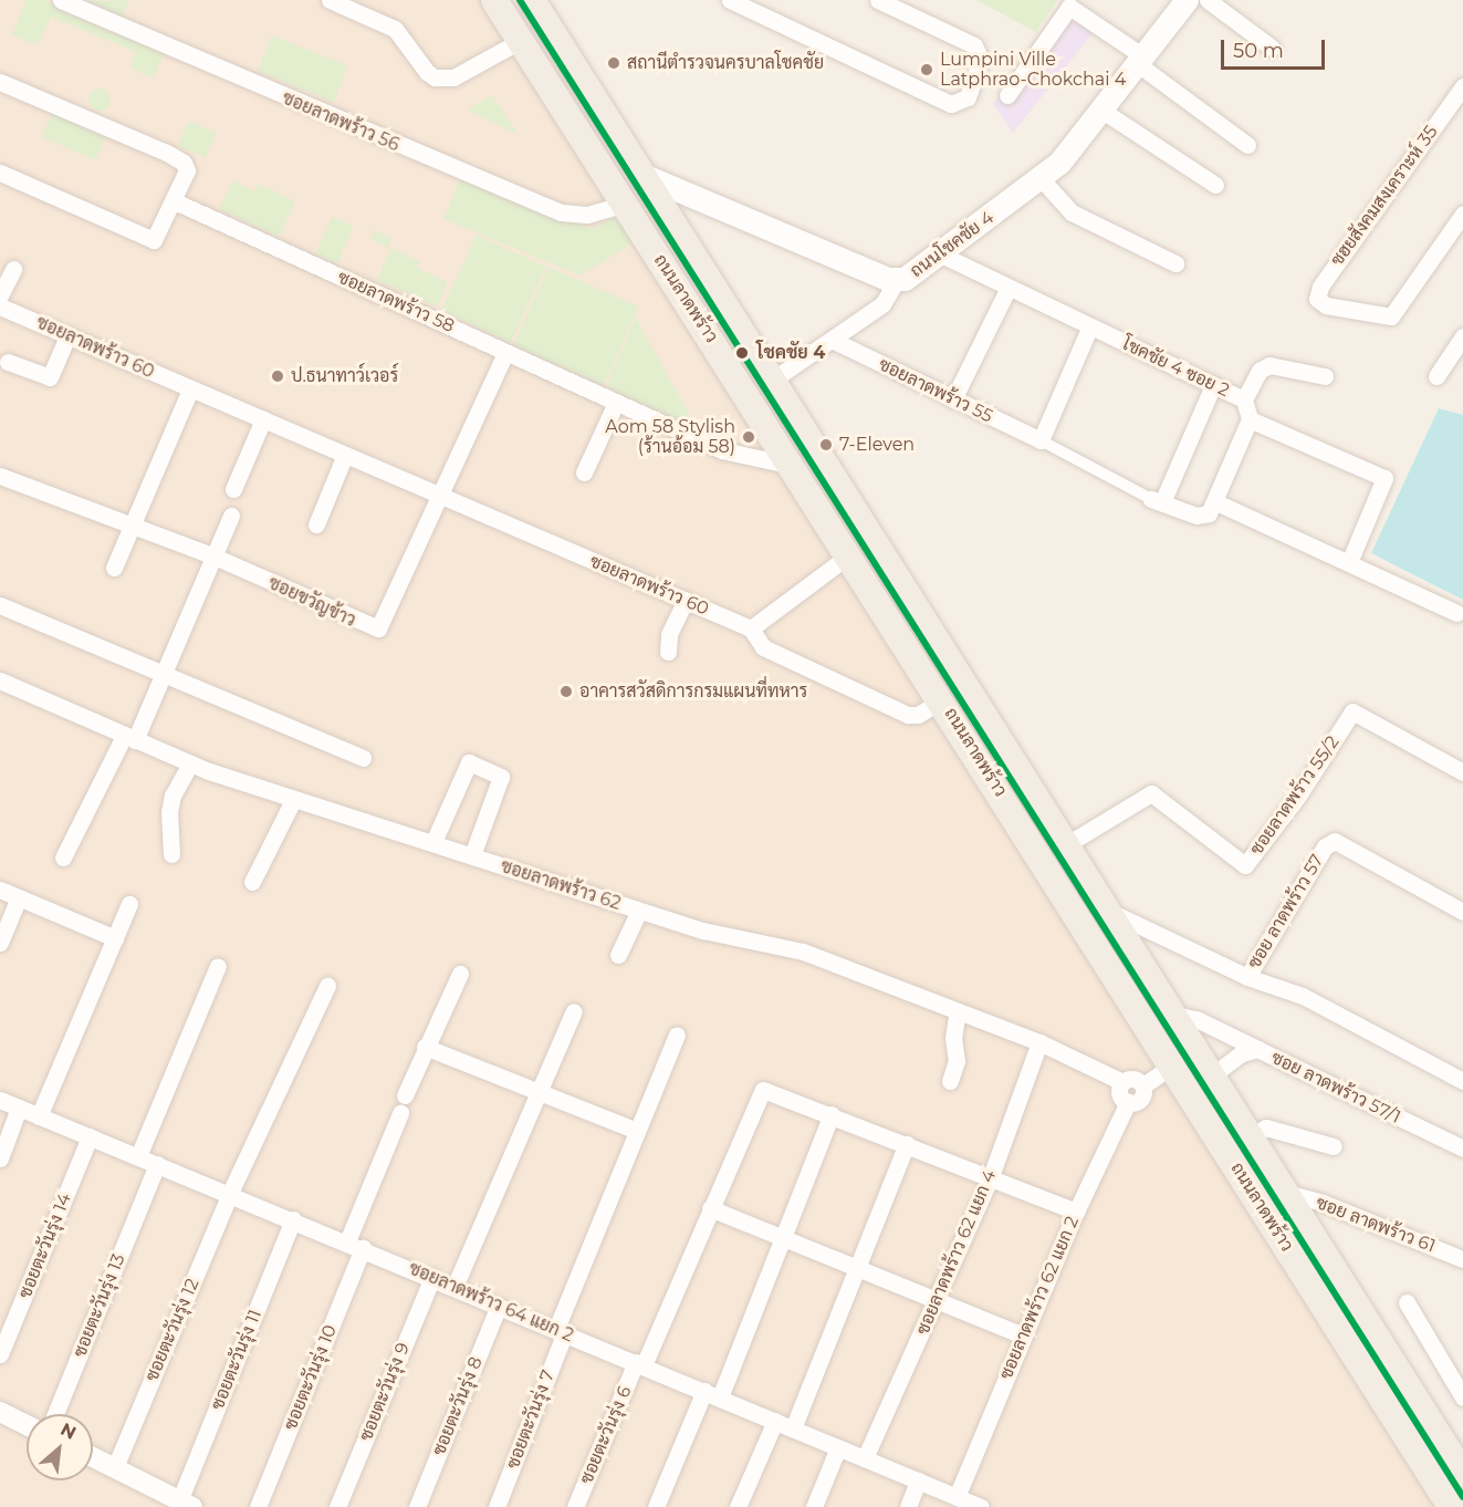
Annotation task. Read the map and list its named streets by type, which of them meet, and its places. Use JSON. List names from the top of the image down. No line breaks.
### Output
{"streets":{"main road":["ถนนโชคชัย 4","ถนนลาดพร้าว"],"street":["ซอยลาดพร้าว 56","ซฮยสังคมสงเคราะห์ 35","ซอยลาดพร้าว 58","ซอยลาดพร้าว 60","โชคชัย 4 ซอย 2","ซอยลาดพร้าว 55","ซอยขวัญข้าว","ซอยลาดพร้าว 55/2","ซอยลาดพร้าว 62","ซอย ลาดพร้าว 57","ซอย ลาดพร้าว 57/1","ซอย ลาดพร้าว 61","ซอยตะวันรุ่ง 14","ซอยลาดพร้าว 62 แยก 4","ซอยลาดพร้าว 62 แยก 2","ซอยลาดพร้าว 64 แยก 2","ซอยตะวันรุ่ง 13","ซอยตะวันรุ่ง 12","ซอยตะวันรุ่ง 11","ซอยตะวันรุ่ง 10","ซอยตะวันรุ่ง 9","ซอยตะวันรุ่ง 8","ซอยตะวันรุ่ง 7","ซอยตะวันรุ่ง 6"]},"crossings":[["ซอยลาดพร้าว 56","ถนนลาดพร้าว"],["ถนนโชคชัย 4","ถนนลาดพร้าว"],["ถนนโชคชัย 4","โชคชัย 4 ซอย 2"],["ถนนลาดพร้าว","ซอยลาดพร้าว 58"],["ถนนลาดพร้าว","ซอยลาดพร้าว 60"],["ถนนลาดพร้าว","ซอยลาดพร้าว 55/2"],["ถนนลาดพร้าว","ซอย ลาดพร้าว 57"],["ถนนลาดพร้าว","ซอย ลาดพร้าว 57/1"],["ถนนลาดพร้าว","ซอย ลาดพร้าว 61"],["ซอยลาดพร้าว 58","ซอยขวัญข้าว"],["ซอยลาดพร้าว 60","ซอยขวัญข้าว"],["ซอยลาดพร้าว 62","ซอยลาดพร้าว 62 แยก 4"],["ซอยลาดพร้าว 62","ซอยลาดพร้าว 62 แยก 2"],["ซอยตะวันรุ่ง 14","ซอยลาดพร้าว 64 แยก 2"],["ซอยลาดพร้าว 62 แยก 4","ซอยลาดพร้าว 64 แยก 2"],["ซอยลาดพร้าว 62 แยก 2","ซอยลาดพร้าว 64 แยก 2"],["ซอยลาดพร้าว 64 แยก 2","ซอยตะวันรุ่ง 13"],["ซอยลาดพร้าว 64 แยก 2","ซอยตะวันรุ่ง 12"],["ซอยลาดพร้าว 64 แยก 2","ซอยตะวันรุ่ง 11"],["ซอยลาดพร้าว 64 แยก 2","ซอยตะวันรุ่ง 10"],["ซอยลาดพร้าว 64 แยก 2","ซอยตะวันรุ่ง 9"],["ซอยลาดพร้าว 64 แยก 2","ซอยตะวันรุ่ง 8"],["ซอยลาดพร้าว 64 แยก 2","ซอยตะวันรุ่ง 7"],["ซอยลาดพร้าว 64 แยก 2","ซอยตะวันรุ่ง 6"]],"places":["สถานีตำรวจนครบาลโชคชัย","Lumpini Ville Latphrao-Chokchai 4","โชคชัย 4","ป.ธนาทาว์เวอร์","Aom 58 Stylish (ร้านอ้อม 58)","7-Eleven","อาคารสวัสดิการกรมแผนที่ทหาร"],"scale_bar":"50 m","north":"top right"}
